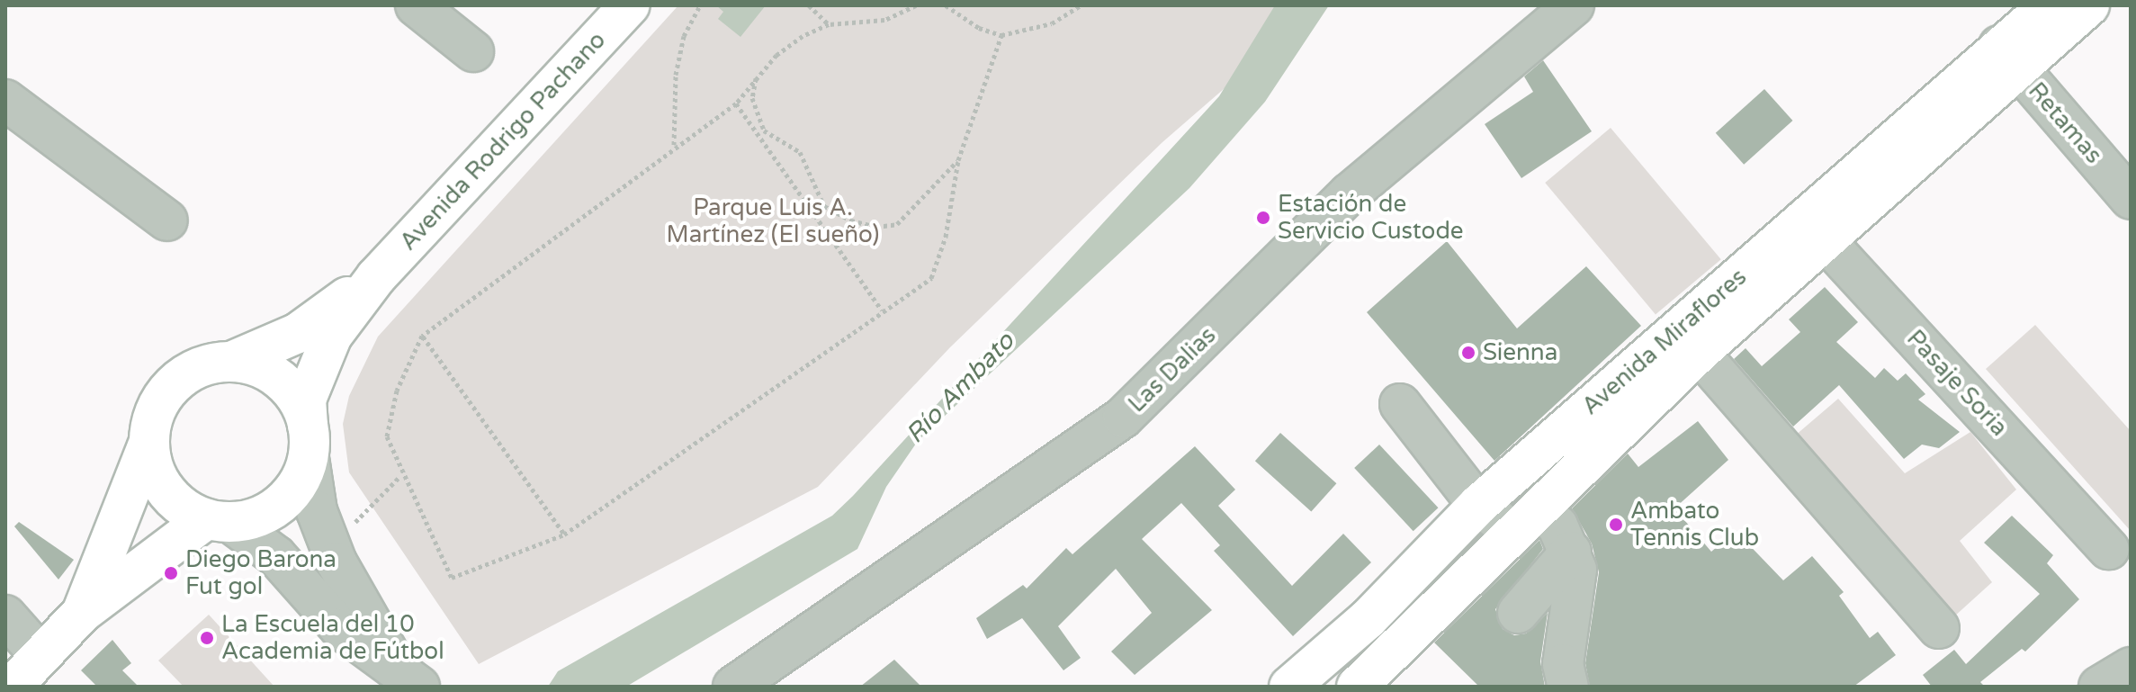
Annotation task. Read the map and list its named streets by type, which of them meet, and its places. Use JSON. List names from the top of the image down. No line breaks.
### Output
{"streets":{"main road":["Avenida Rodrigo Pachano","Avenida Miraflores"],"street":["Retamas","Las Dalias","Pasaje Soria"]},"crossings":[["Retamas","Avenida Miraflores"],["Avenida Miraflores","Pasaje Soria"]],"water":["Río Ambato"],"parks":["Parque Luis A. Martínez (El sueño)"],"places":["Estación de Servicio Custode","Sienna","Ambato Tennis Club","Diego Barona Fut gol","La Escuela del 10 Academia de Fútbol"]}
